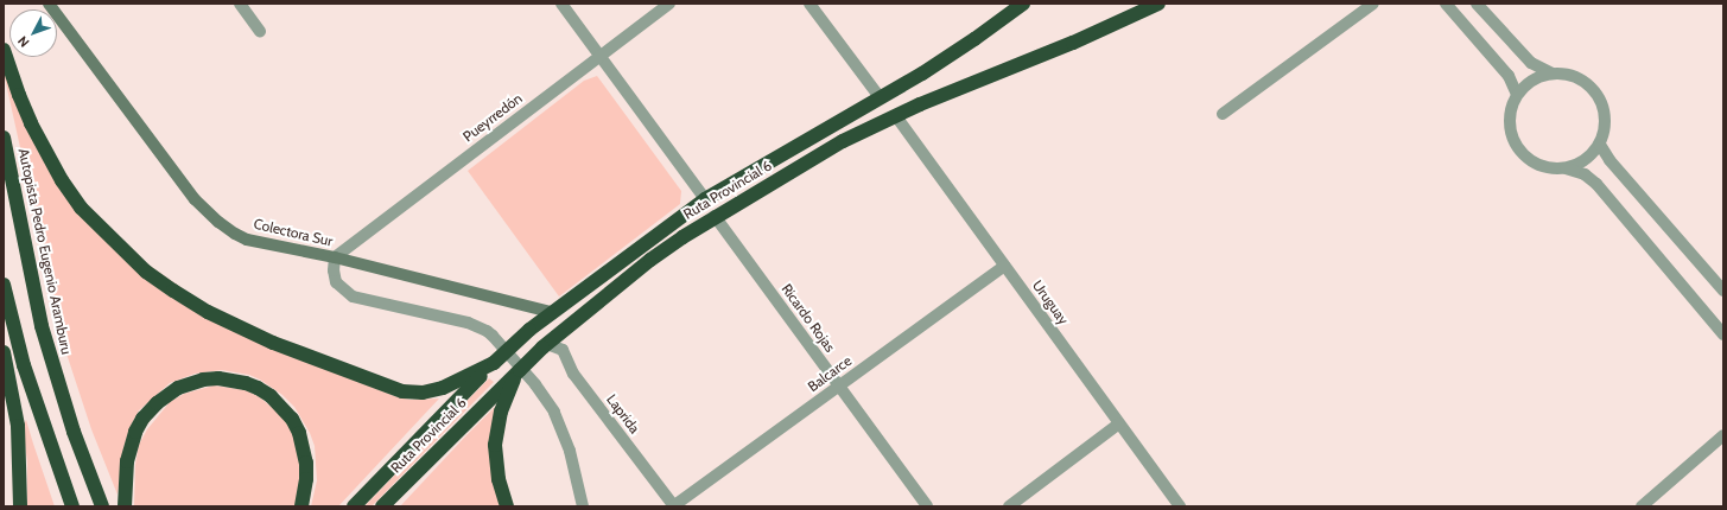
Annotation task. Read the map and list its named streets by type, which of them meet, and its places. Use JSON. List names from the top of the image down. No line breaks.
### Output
{"streets":{"highway":["Ruta Provincial 6","Autopista Pedro Eugenio Aramburu"],"street":["Pueyrredón","Colectora Sur","Uruguay","Ricardo Rojas","Balcarce","Laprida"]},"crossings":[["Pueyrredón","Colectora Sur"],["Ruta Provincial 6","Colectora Sur"],["Ruta Provincial 6","Uruguay"],["Ruta Provincial 6","Ricardo Rojas"],["Ruta Provincial 6","Laprida"],["Uruguay","Balcarce"],["Ricardo Rojas","Balcarce"],["Balcarce","Laprida"]],"north":"bottom left"}
